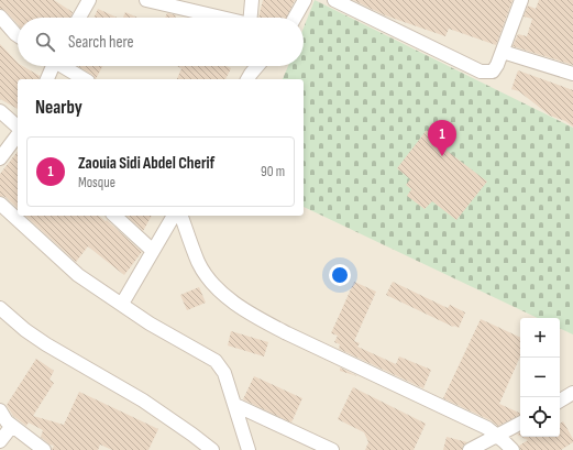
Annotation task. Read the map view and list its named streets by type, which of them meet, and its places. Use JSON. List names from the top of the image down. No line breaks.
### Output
{"page":{"search":"Search here","heading":"Nearby","pins":"1","list":[{"mark":"1","name":"Zaouia Sidi Abdel Cherif","note":"Mosque","value":"90 m"}],"map_buttons":["+","−"]}}
